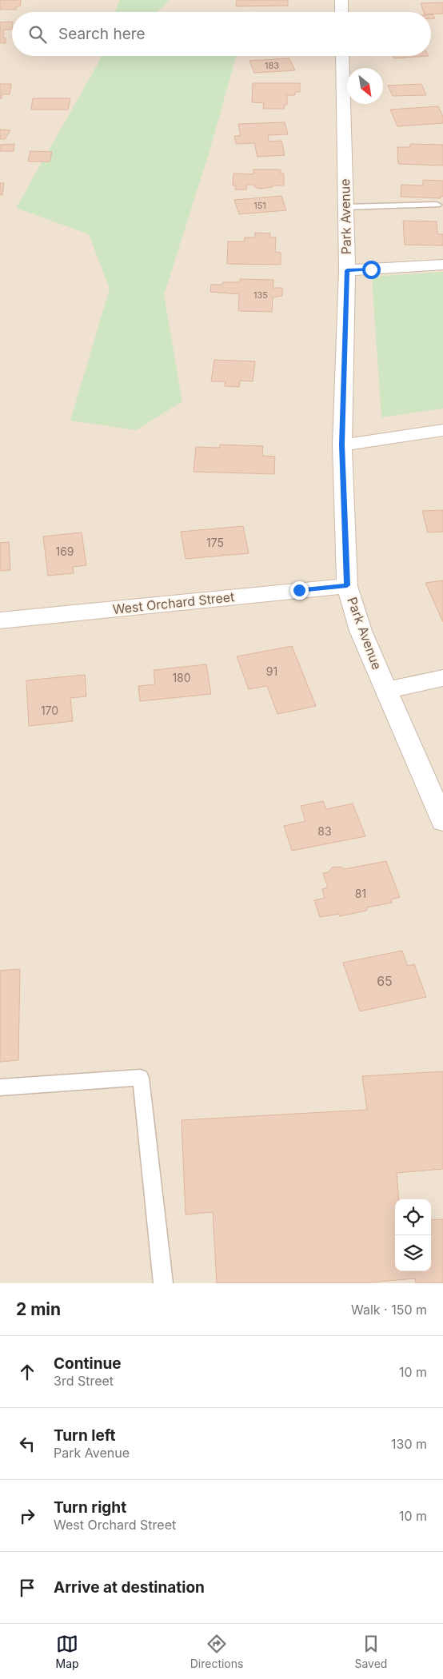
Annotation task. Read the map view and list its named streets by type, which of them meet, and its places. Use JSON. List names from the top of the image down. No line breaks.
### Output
{"streets":{"street":["Park Avenue","West Orchard Street"]},"crossings":[["Park Avenue","West Orchard Street"]],"house_numbers":["183","151","135","175","169","91","180","170","83","81","65"],"north":"bottom right","page":{"search":"Search here","heading":["2 min","Walk · 150 m"],"list":[["Continue","3rd Street","10 m"],["Turn left","Park Avenue","130 m"],["Turn right","West Orchard Street","10 m"],"Arrive at destination"],"nav":["Map","Directions","Saved"]}}
